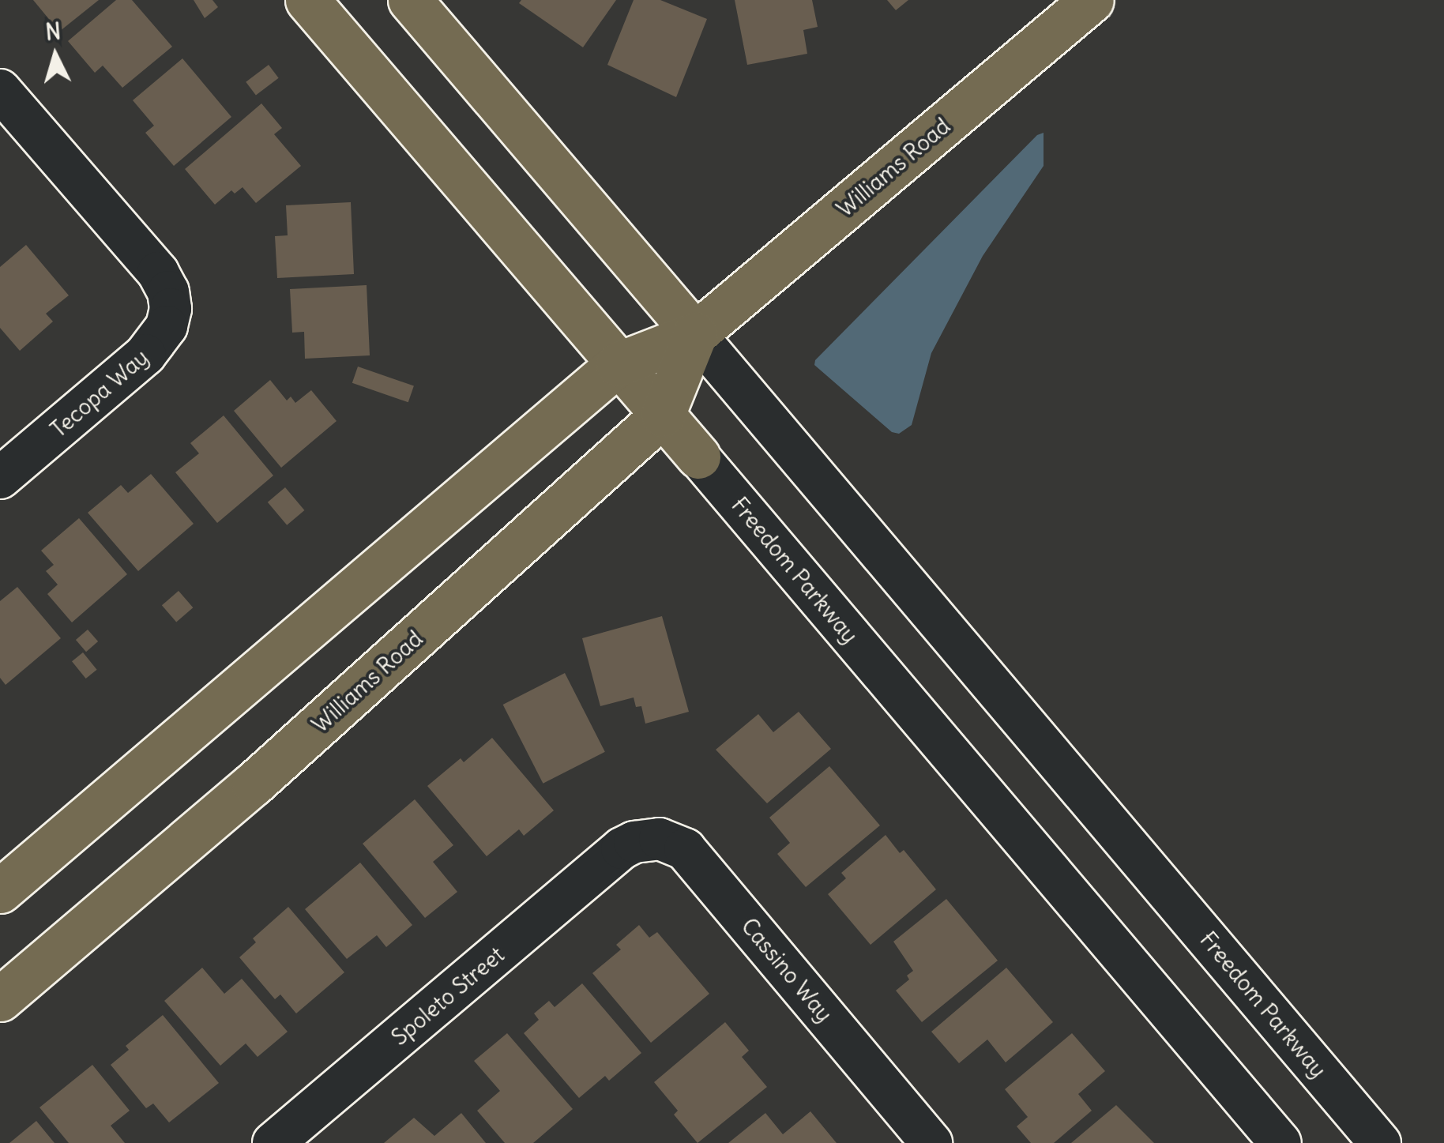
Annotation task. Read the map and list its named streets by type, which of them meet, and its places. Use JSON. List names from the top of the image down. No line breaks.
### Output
{"streets":{"main road":["Williams Road","Freedom Parkway"],"street":["Tecopa Way","Cassino Way","Spoleto Street"]},"crossings":[["Williams Road","Freedom Parkway"],["Cassino Way","Spoleto Street"]],"north":"top"}
